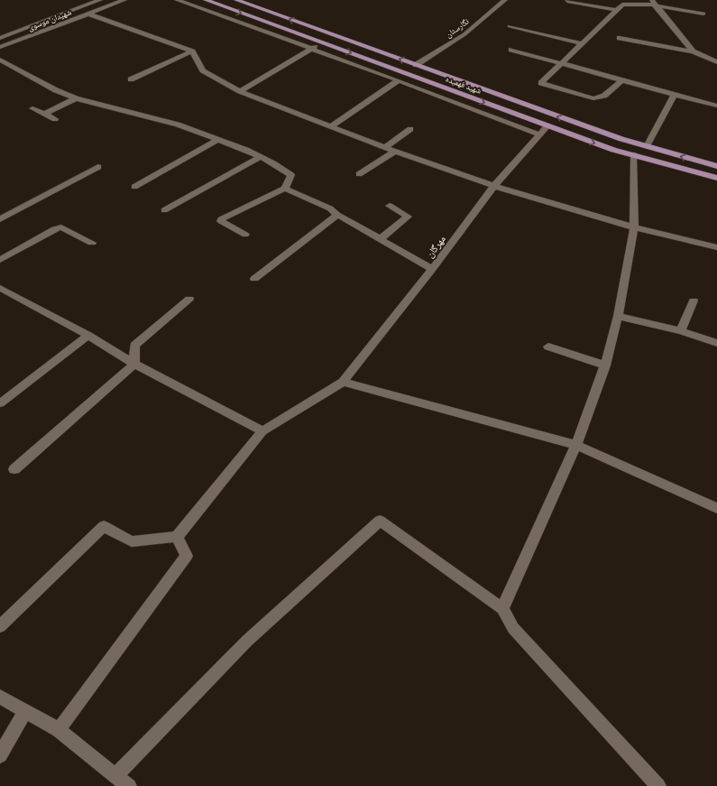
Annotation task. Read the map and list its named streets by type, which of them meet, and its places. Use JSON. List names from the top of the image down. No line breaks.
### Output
{"streets":{"main road":["شهید فهمیده"],"street":["شهیدان موسوی","نگارستان","مهرگان"]},"crossings":[["نگارستان","شهید فهمیده"],["شهید فهمیده","مهرگان"]]}
